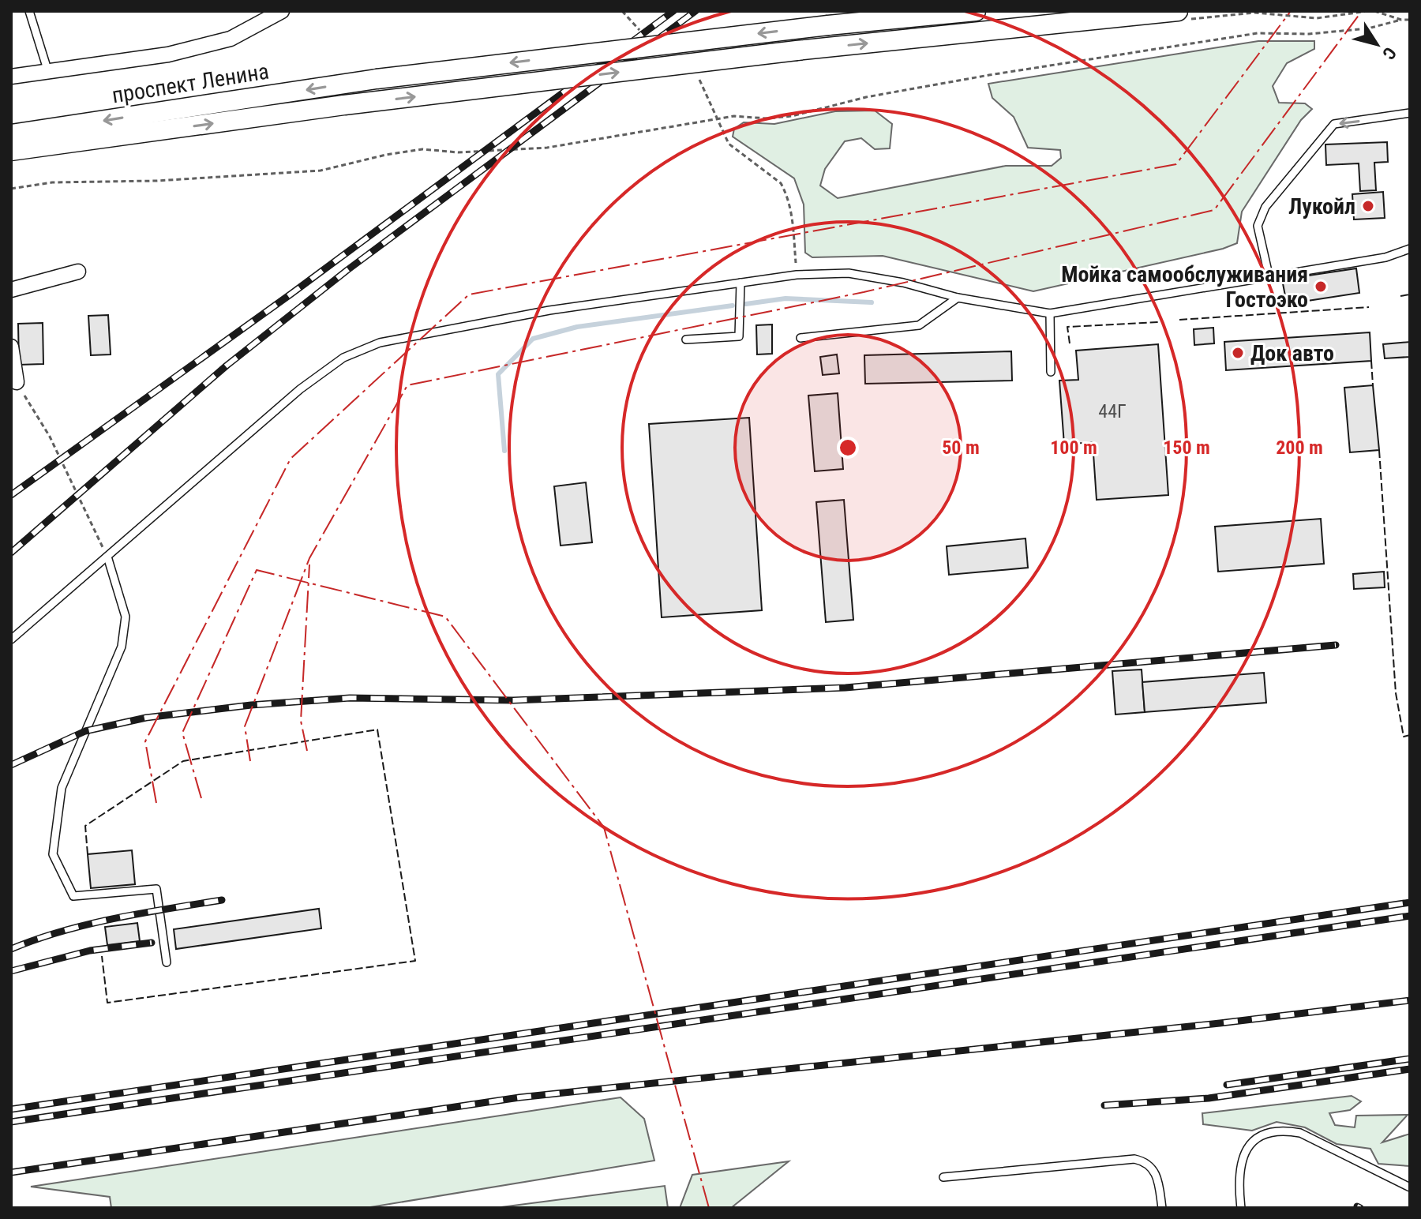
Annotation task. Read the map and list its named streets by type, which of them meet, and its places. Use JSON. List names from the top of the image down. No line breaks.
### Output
{"streets":{"main road":["проспект Ленина"]},"places":["Лукойл","Мойка самообслуживания Гостоэко","Док авто"],"house_numbers":["44Г"],"north":"bottom right","rings":["50 m","100 m","150 m","200 m"]}
